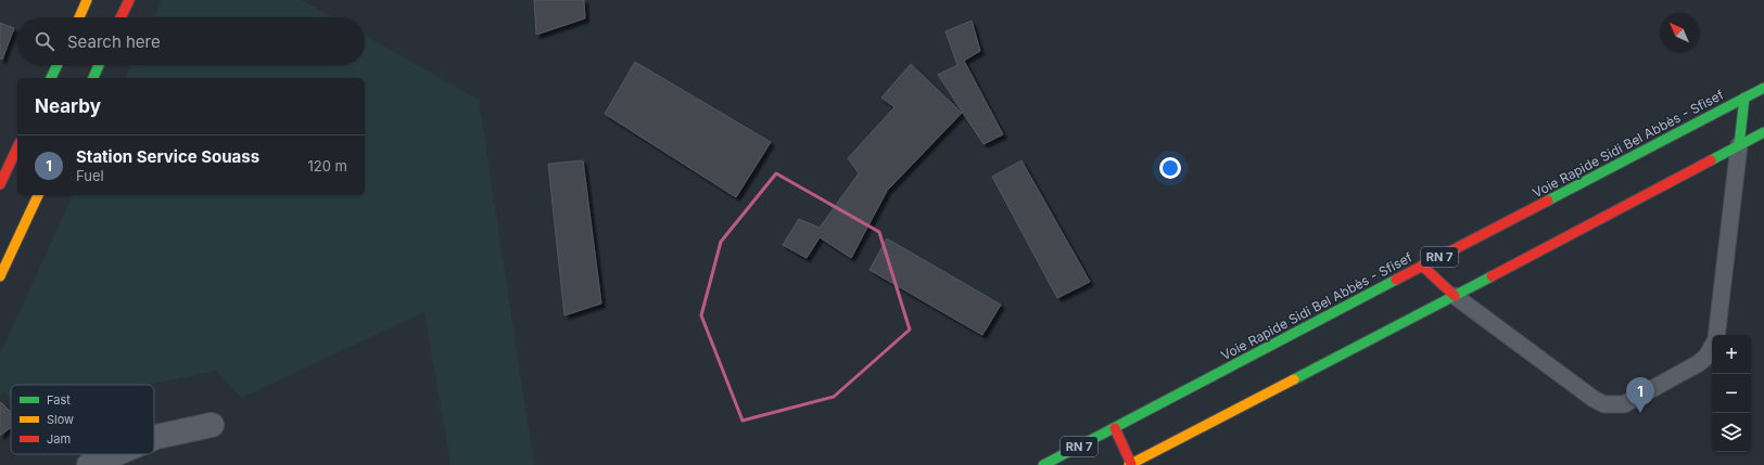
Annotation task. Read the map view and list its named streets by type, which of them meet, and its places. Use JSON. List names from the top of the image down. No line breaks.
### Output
{"streets":{"highway":["Voie Rapide Sidi Bel Abbès - Sfisef","RN 7"]},"legend":["Fast","Slow","Jam"],"north":"top left","page":{"search":"Search here","heading":"Nearby","list":[{"mark":"1","name":"Station Service Souass","note":"Fuel","value":"120 m"}],"map_buttons":["+","−"],"pins":"1"}}
